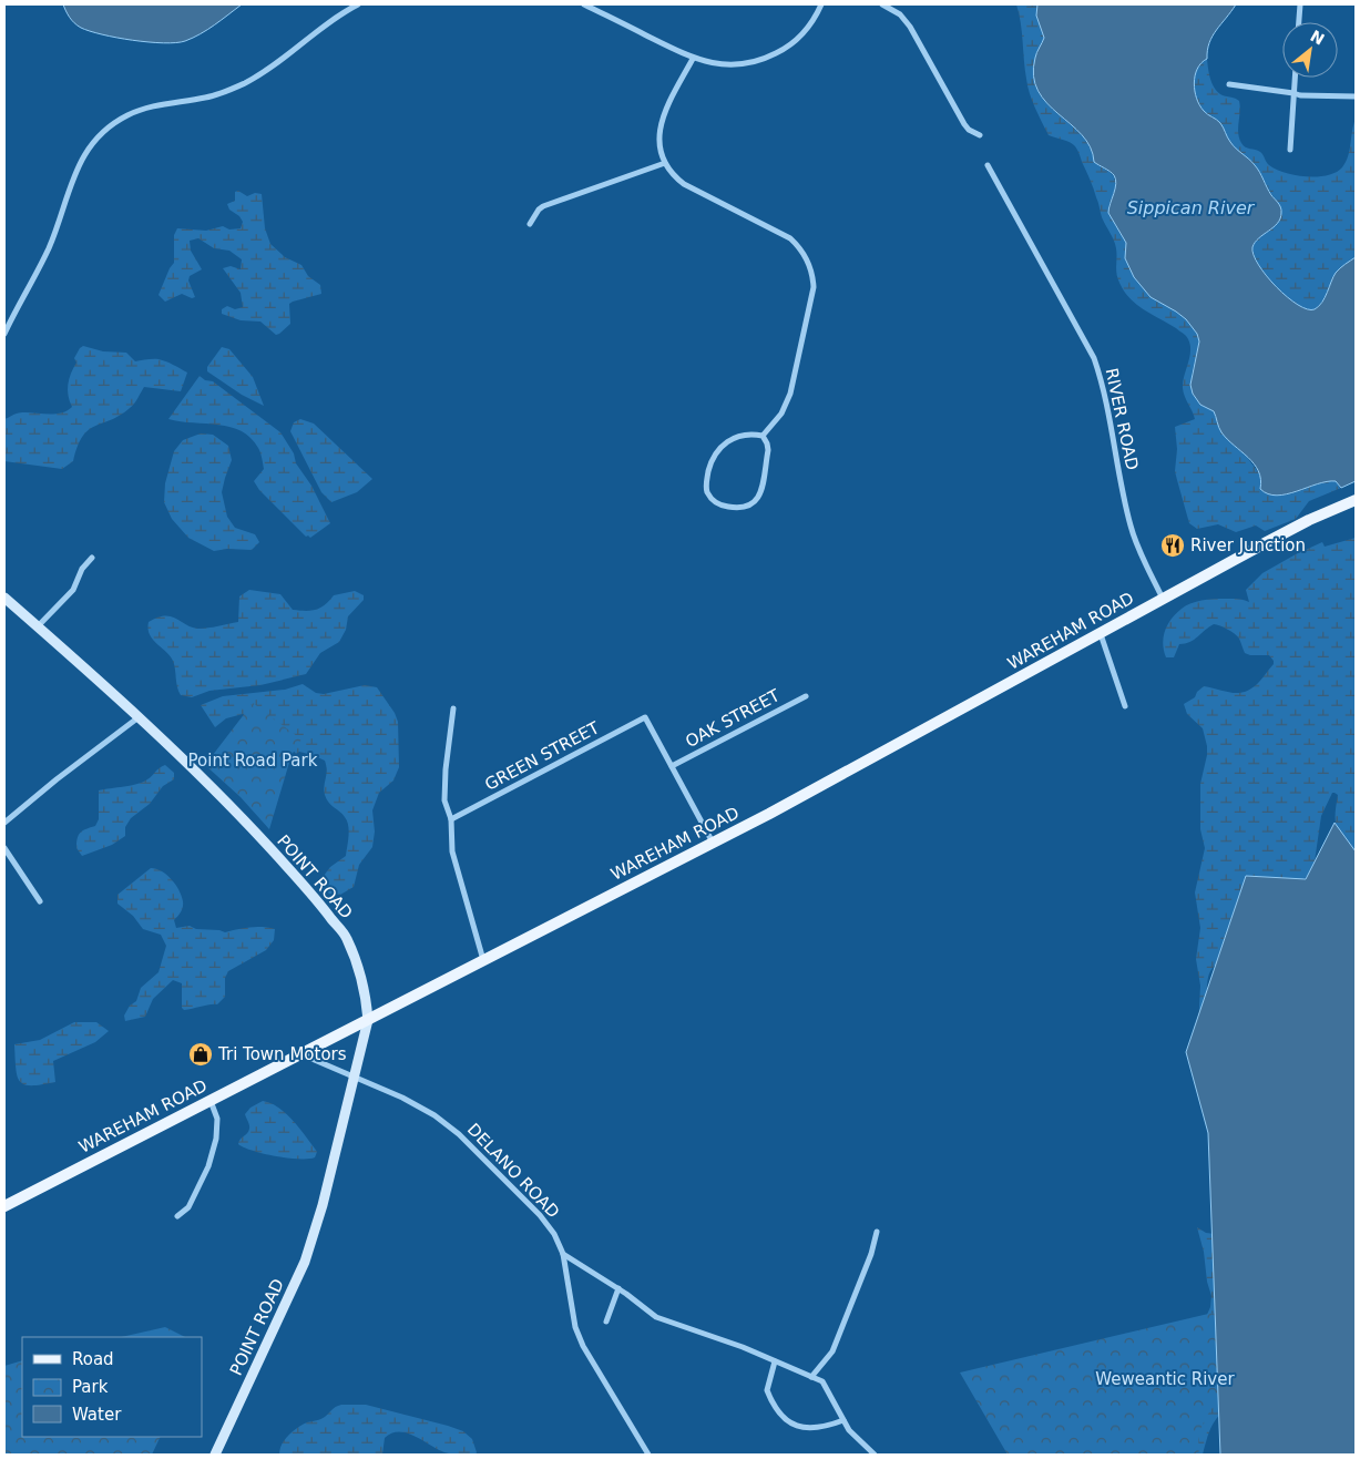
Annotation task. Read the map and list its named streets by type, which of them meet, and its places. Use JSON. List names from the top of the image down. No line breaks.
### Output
{"streets":{"main road":["WAREHAM ROAD"],"street":["RIVER ROAD","OAK STREET","GREEN STREET","POINT ROAD","DELANO ROAD"]},"crossings":[["RIVER ROAD","WAREHAM ROAD"],["WAREHAM ROAD","POINT ROAD"],["WAREHAM ROAD","DELANO ROAD"],["OAK STREET","GREEN STREET"],["POINT ROAD","DELANO ROAD"]],"water":["Sippican River"],"parks":["Point Road Park","Weweantic River"],"places":{"restaurant":["River Junction"],"shop":["Tri Town Motors"]},"legend":["Road","Park","Water"],"north":"top right"}
